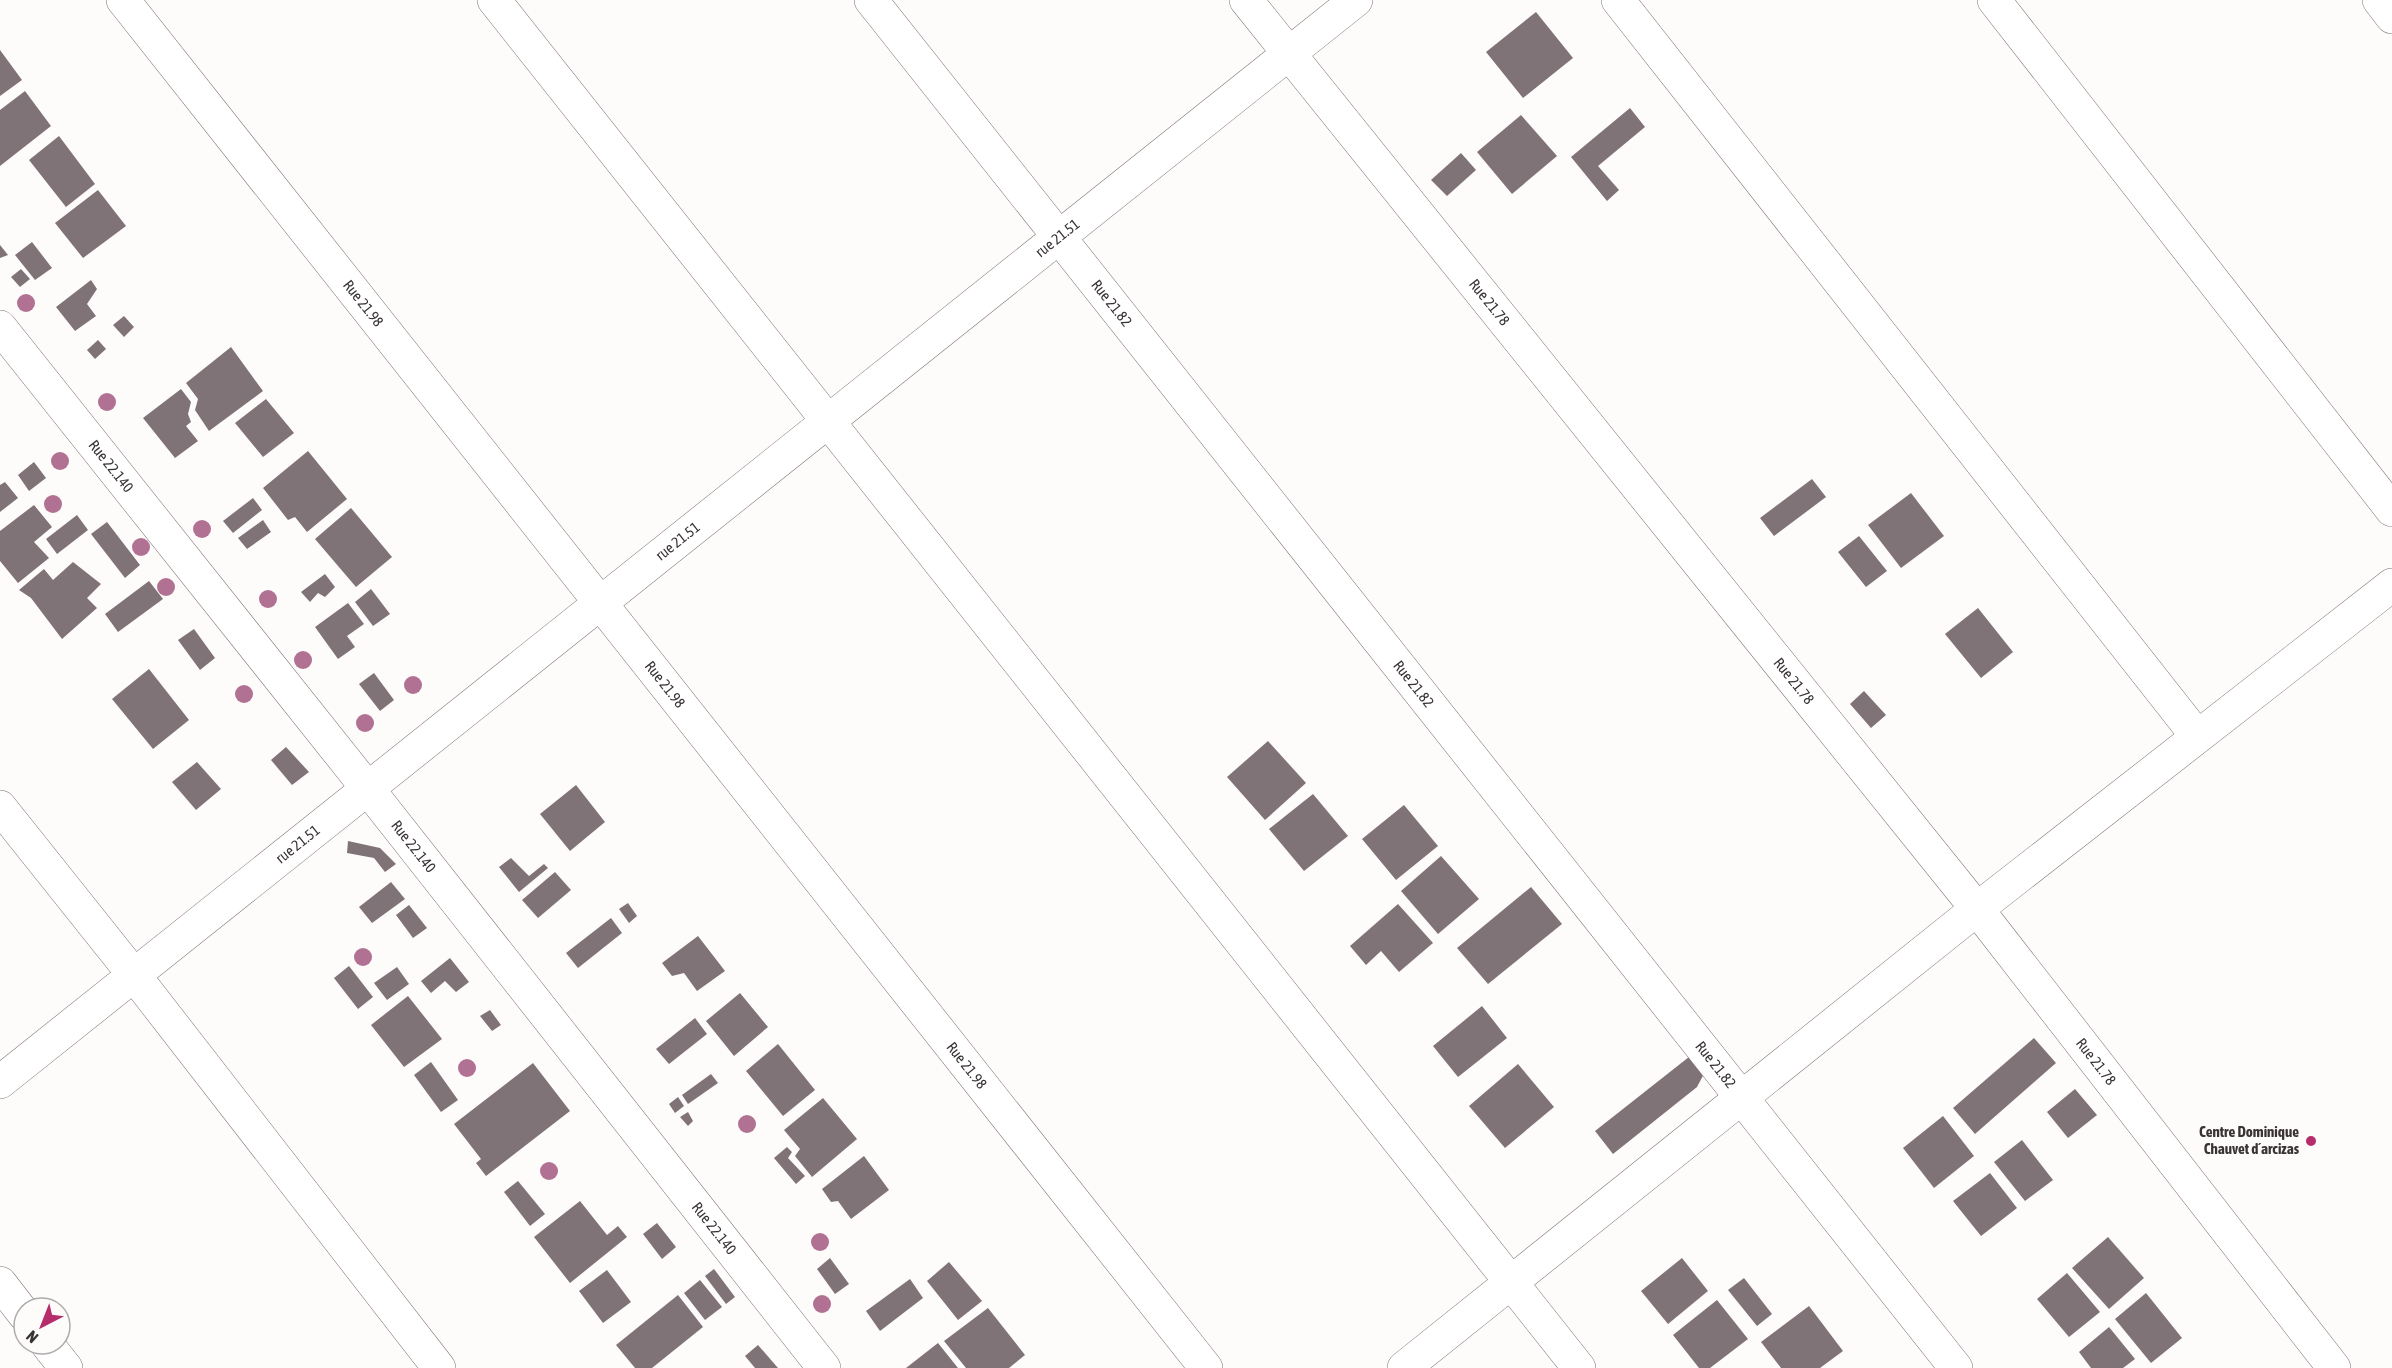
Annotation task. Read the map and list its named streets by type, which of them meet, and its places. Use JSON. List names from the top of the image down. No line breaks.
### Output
{"streets":{"street":["rue 21.51","Rue 21.98","Rue 21.78","Rue 21.82","Rue 22.140"]},"crossings":[["rue 21.51","Rue 21.98"],["rue 21.51","Rue 21.78"],["rue 21.51","Rue 21.82"],["rue 21.51","Rue 22.140"]],"places":["Centre Dominique Chauvet d´arcizas"],"north":"bottom left"}
